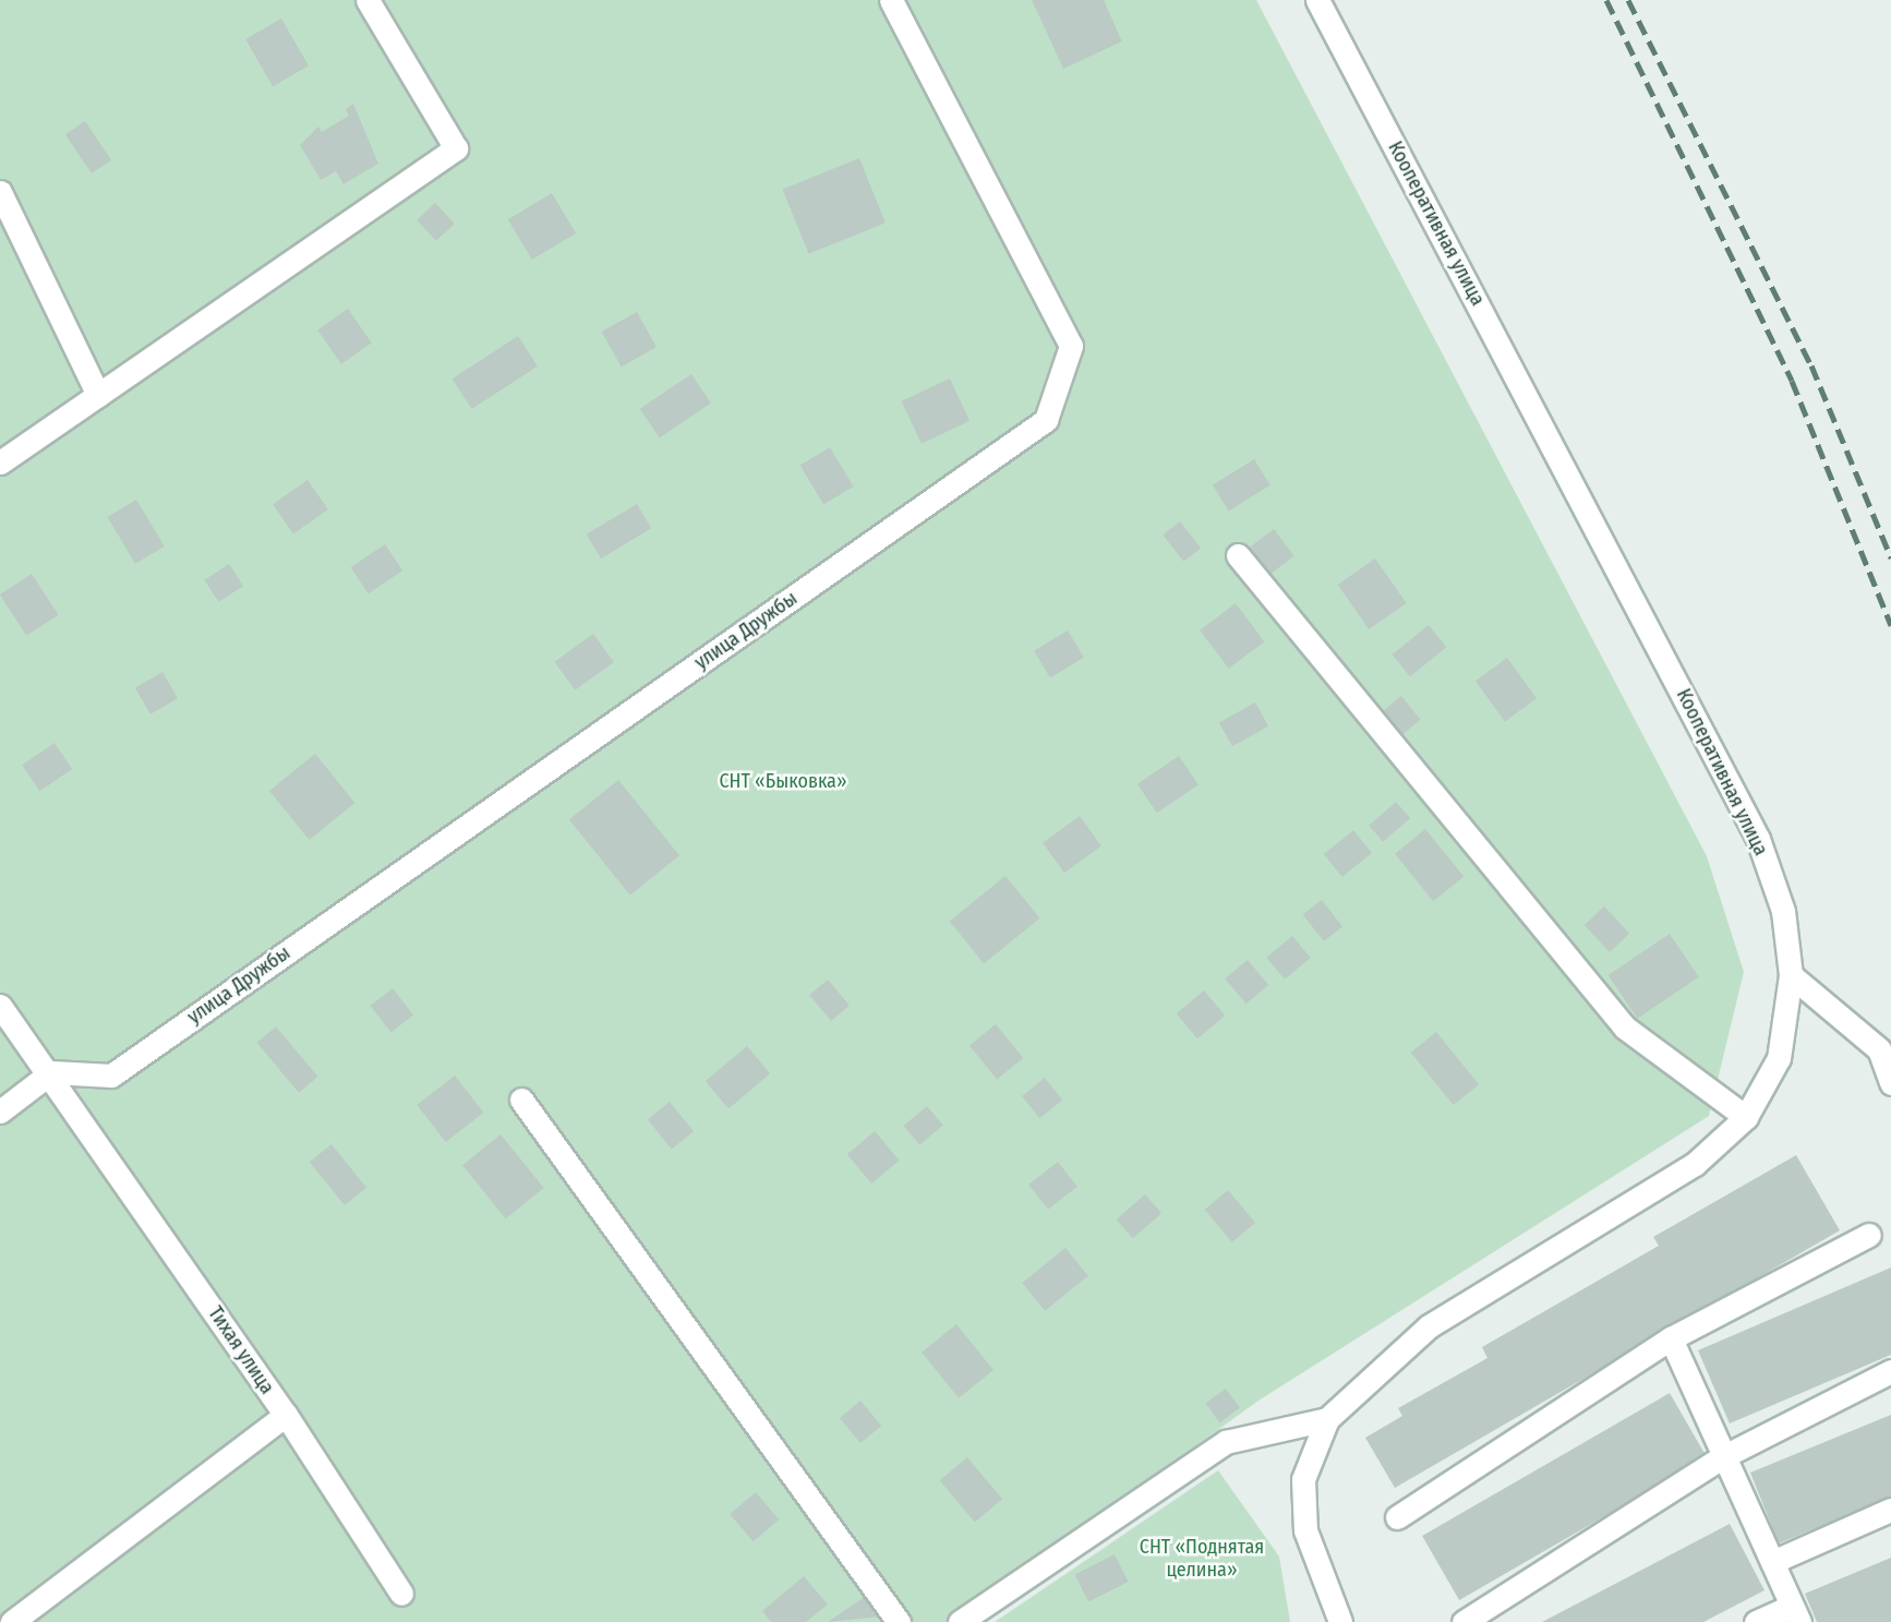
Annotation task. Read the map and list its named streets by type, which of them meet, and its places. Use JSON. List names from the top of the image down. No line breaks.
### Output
{"streets":{"street":["Кооперативная улица","улица Дружбы","Тихая улица"]},"crossings":[["улица Дружбы","Тихая улица"]],"parks":["СНТ «Быковка»","СНТ «Поднятая целина»"]}
